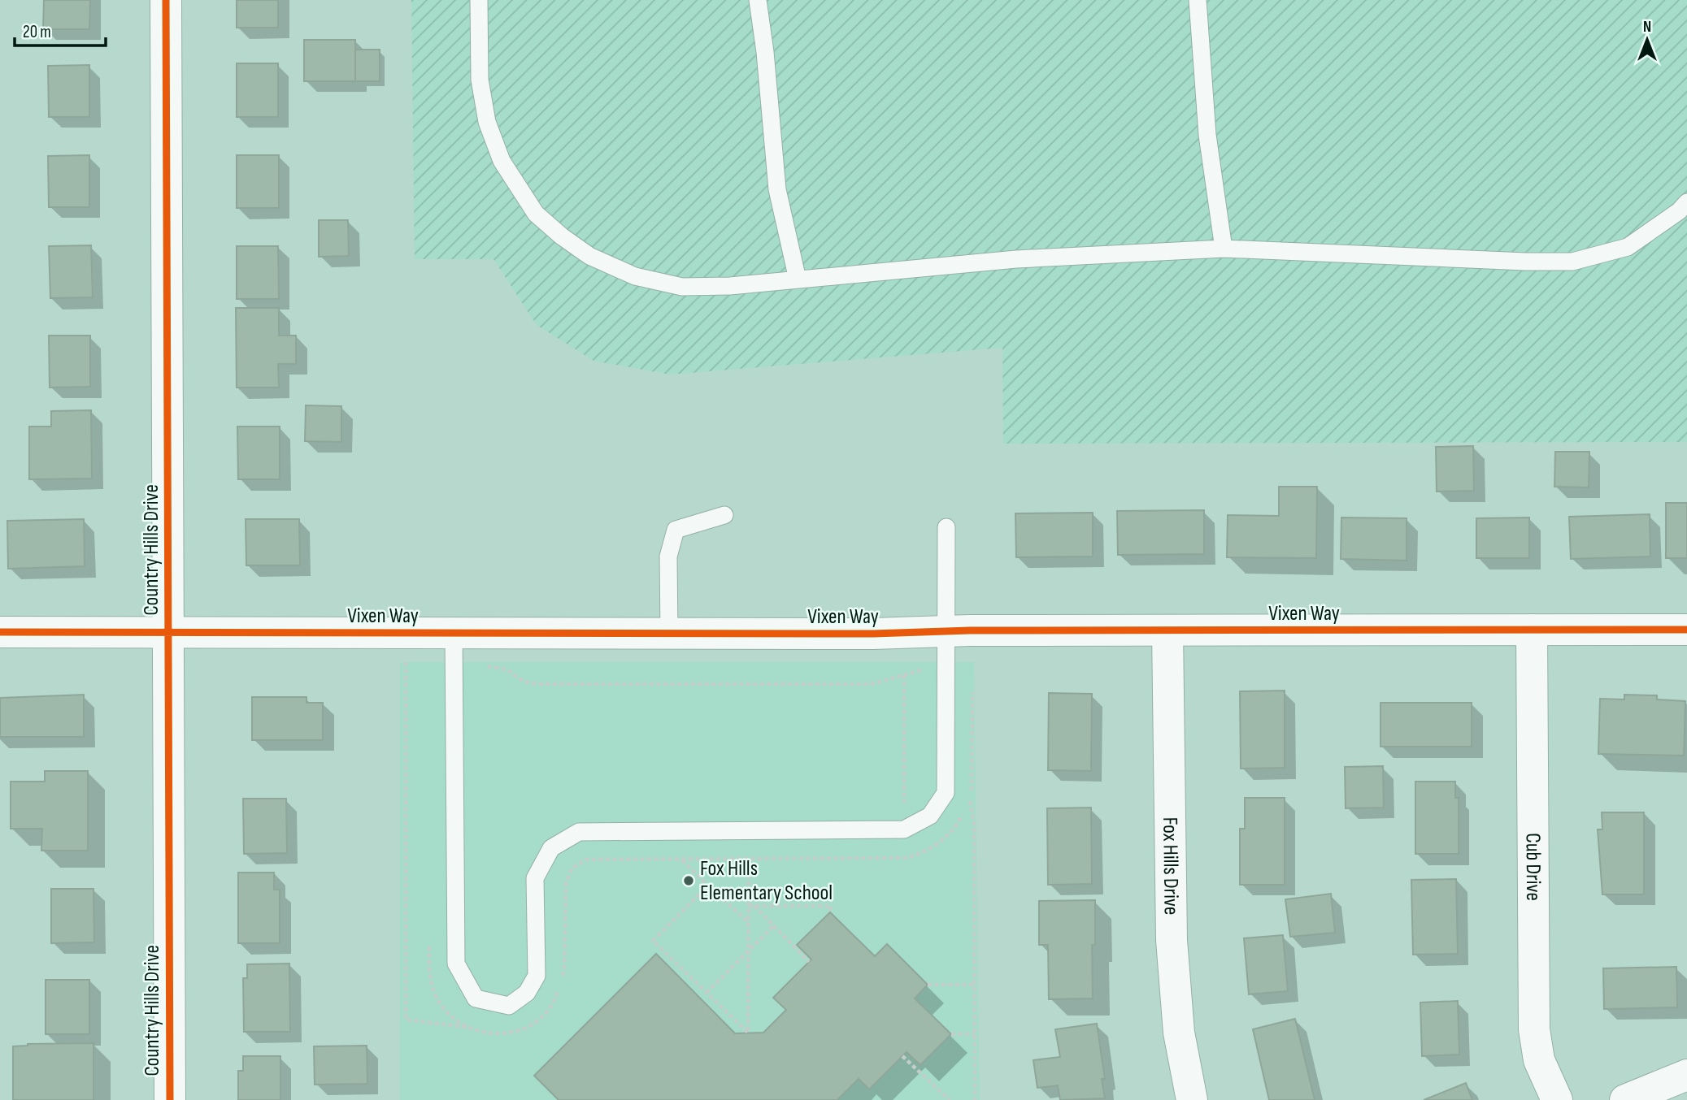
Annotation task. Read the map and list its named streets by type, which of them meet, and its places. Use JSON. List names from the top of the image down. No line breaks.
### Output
{"streets":{"street":["Country Hills Drive","Vixen Way","Fox Hills Drive","Cub Drive"]},"crossings":[["Country Hills Drive","Vixen Way"],["Vixen Way","Fox Hills Drive"],["Vixen Way","Cub Drive"]],"places":["Fox Hills Elementary School"],"scale_bar":"20 m","north":"top"}
